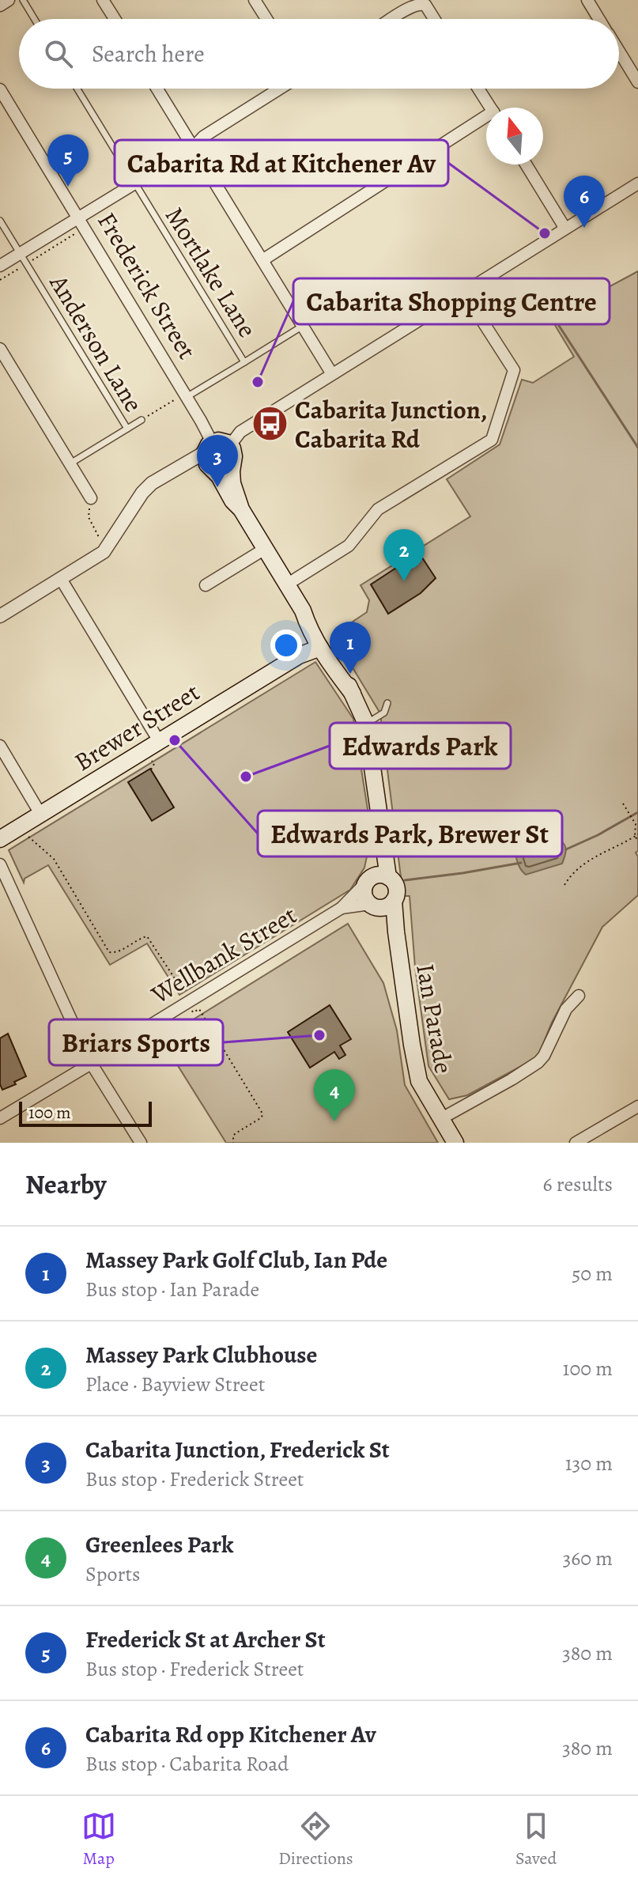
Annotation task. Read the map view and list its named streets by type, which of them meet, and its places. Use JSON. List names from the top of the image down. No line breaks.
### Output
{"streets":{"main road":["Brewer Street","Ian Parade"],"street":["Frederick Street","Wellbank Street"],"lane":["Mortlake Lane","Anderson Lane"]},"crossings":[["Wellbank Street","Ian Parade"]],"places":{"other":["Cabarita Rd at Kitchener Av","Cabarita Shopping Centre","Edwards Park, Brewer St","Edwards Park","Briars Sports"],"bus stop":["Cabarita Junction, Cabarita Rd"]},"scale_bar":"100 m","north":"top","page":{"search":"Search here","pins":["5","6","3","2","1","4"],"scale":"100 m","heading":["Nearby","6 results"],"list":[{"mark":"1","name":"Massey Park Golf Club, Ian Pde","note":"Bus stop · Ian Parade","value":"50 m"},{"mark":"2","name":"Massey Park Clubhouse","note":"Place · Bayview Street","value":"100 m"},{"mark":"3","name":"Cabarita Junction, Frederick St","note":"Bus stop · Frederick Street","value":"130 m"},{"mark":"4","name":"Greenlees Park","note":"Sports","value":"360 m"},{"mark":"5","name":"Frederick St at Archer St","note":"Bus stop · Frederick Street","value":"380 m"},{"mark":"6","name":"Cabarita Rd opp Kitchener Av","note":"Bus stop · Cabarita Road","value":"380 m"}],"nav":["Map","Directions","Saved"]}}
